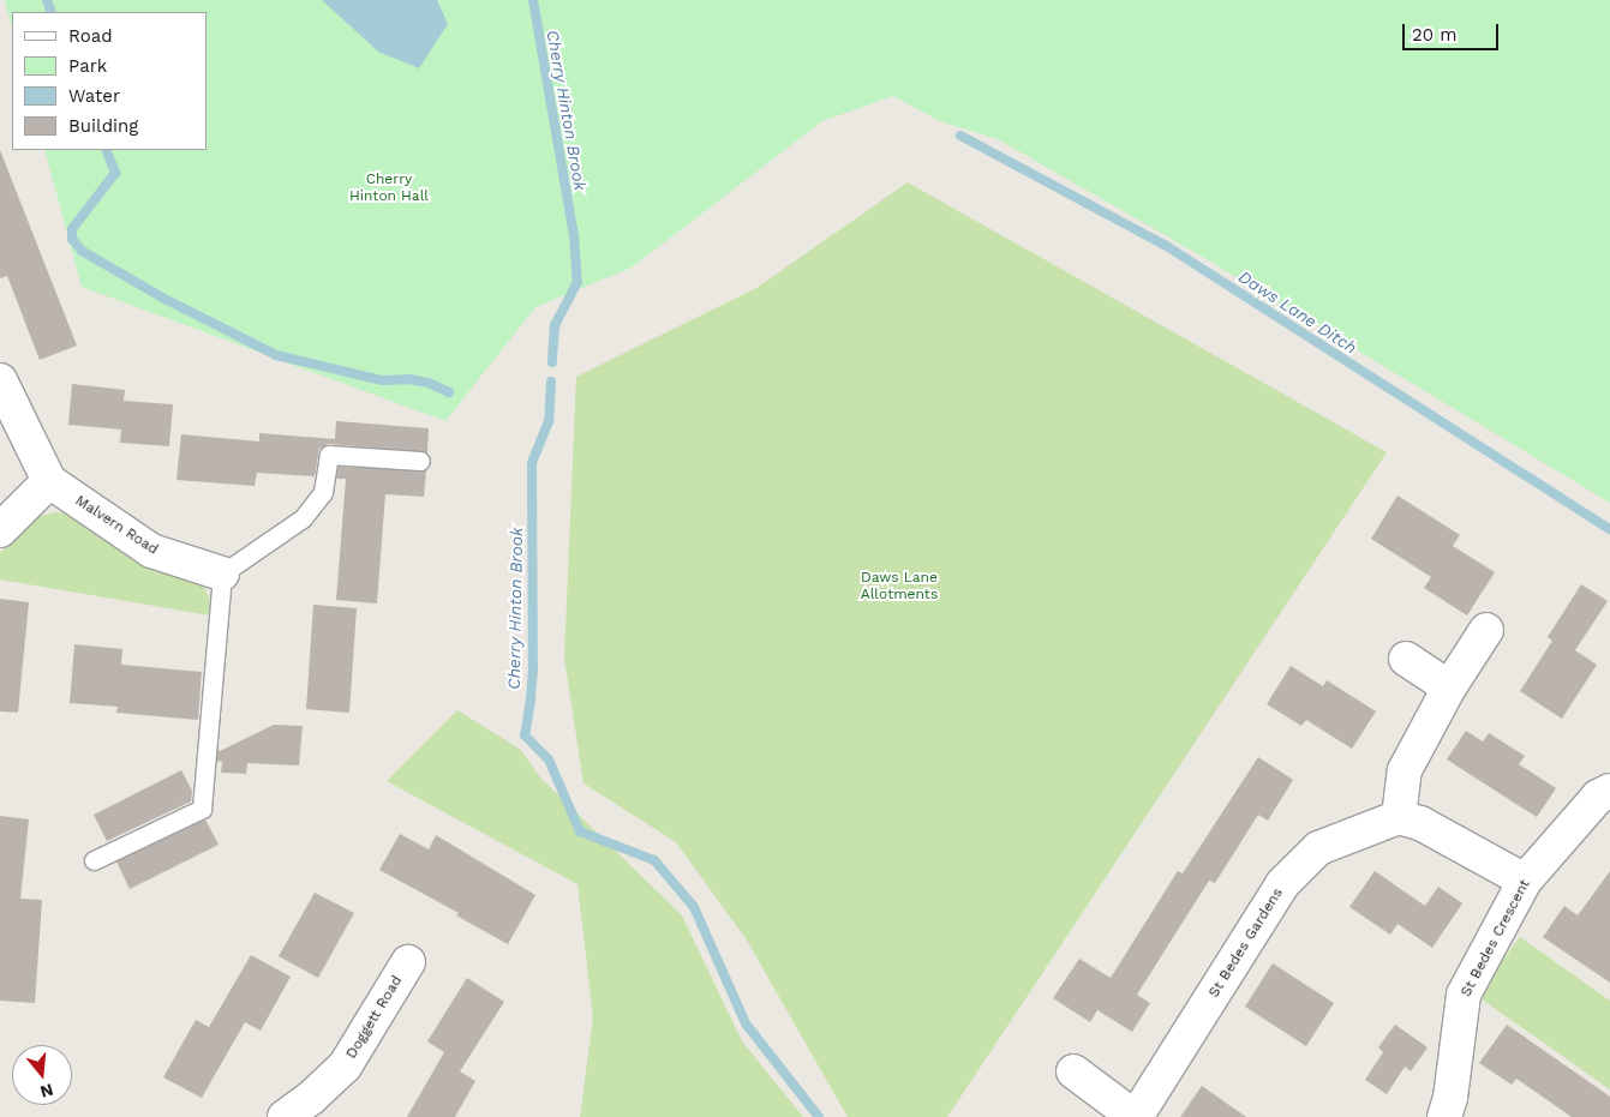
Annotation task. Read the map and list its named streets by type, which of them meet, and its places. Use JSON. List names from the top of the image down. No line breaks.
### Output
{"streets":{"street":["Malvern Road","St Bedes Crescent","St Bedes Gardens","Doggett Road"]},"water":["Cherry Hinton Brook","Daws Lane Ditch"],"parks":["Cherry Hinton Hall","Daws Lane Allotments"],"legend":["Road","Park","Water","Building"],"scale_bar":"20 m","north":"bottom"}
